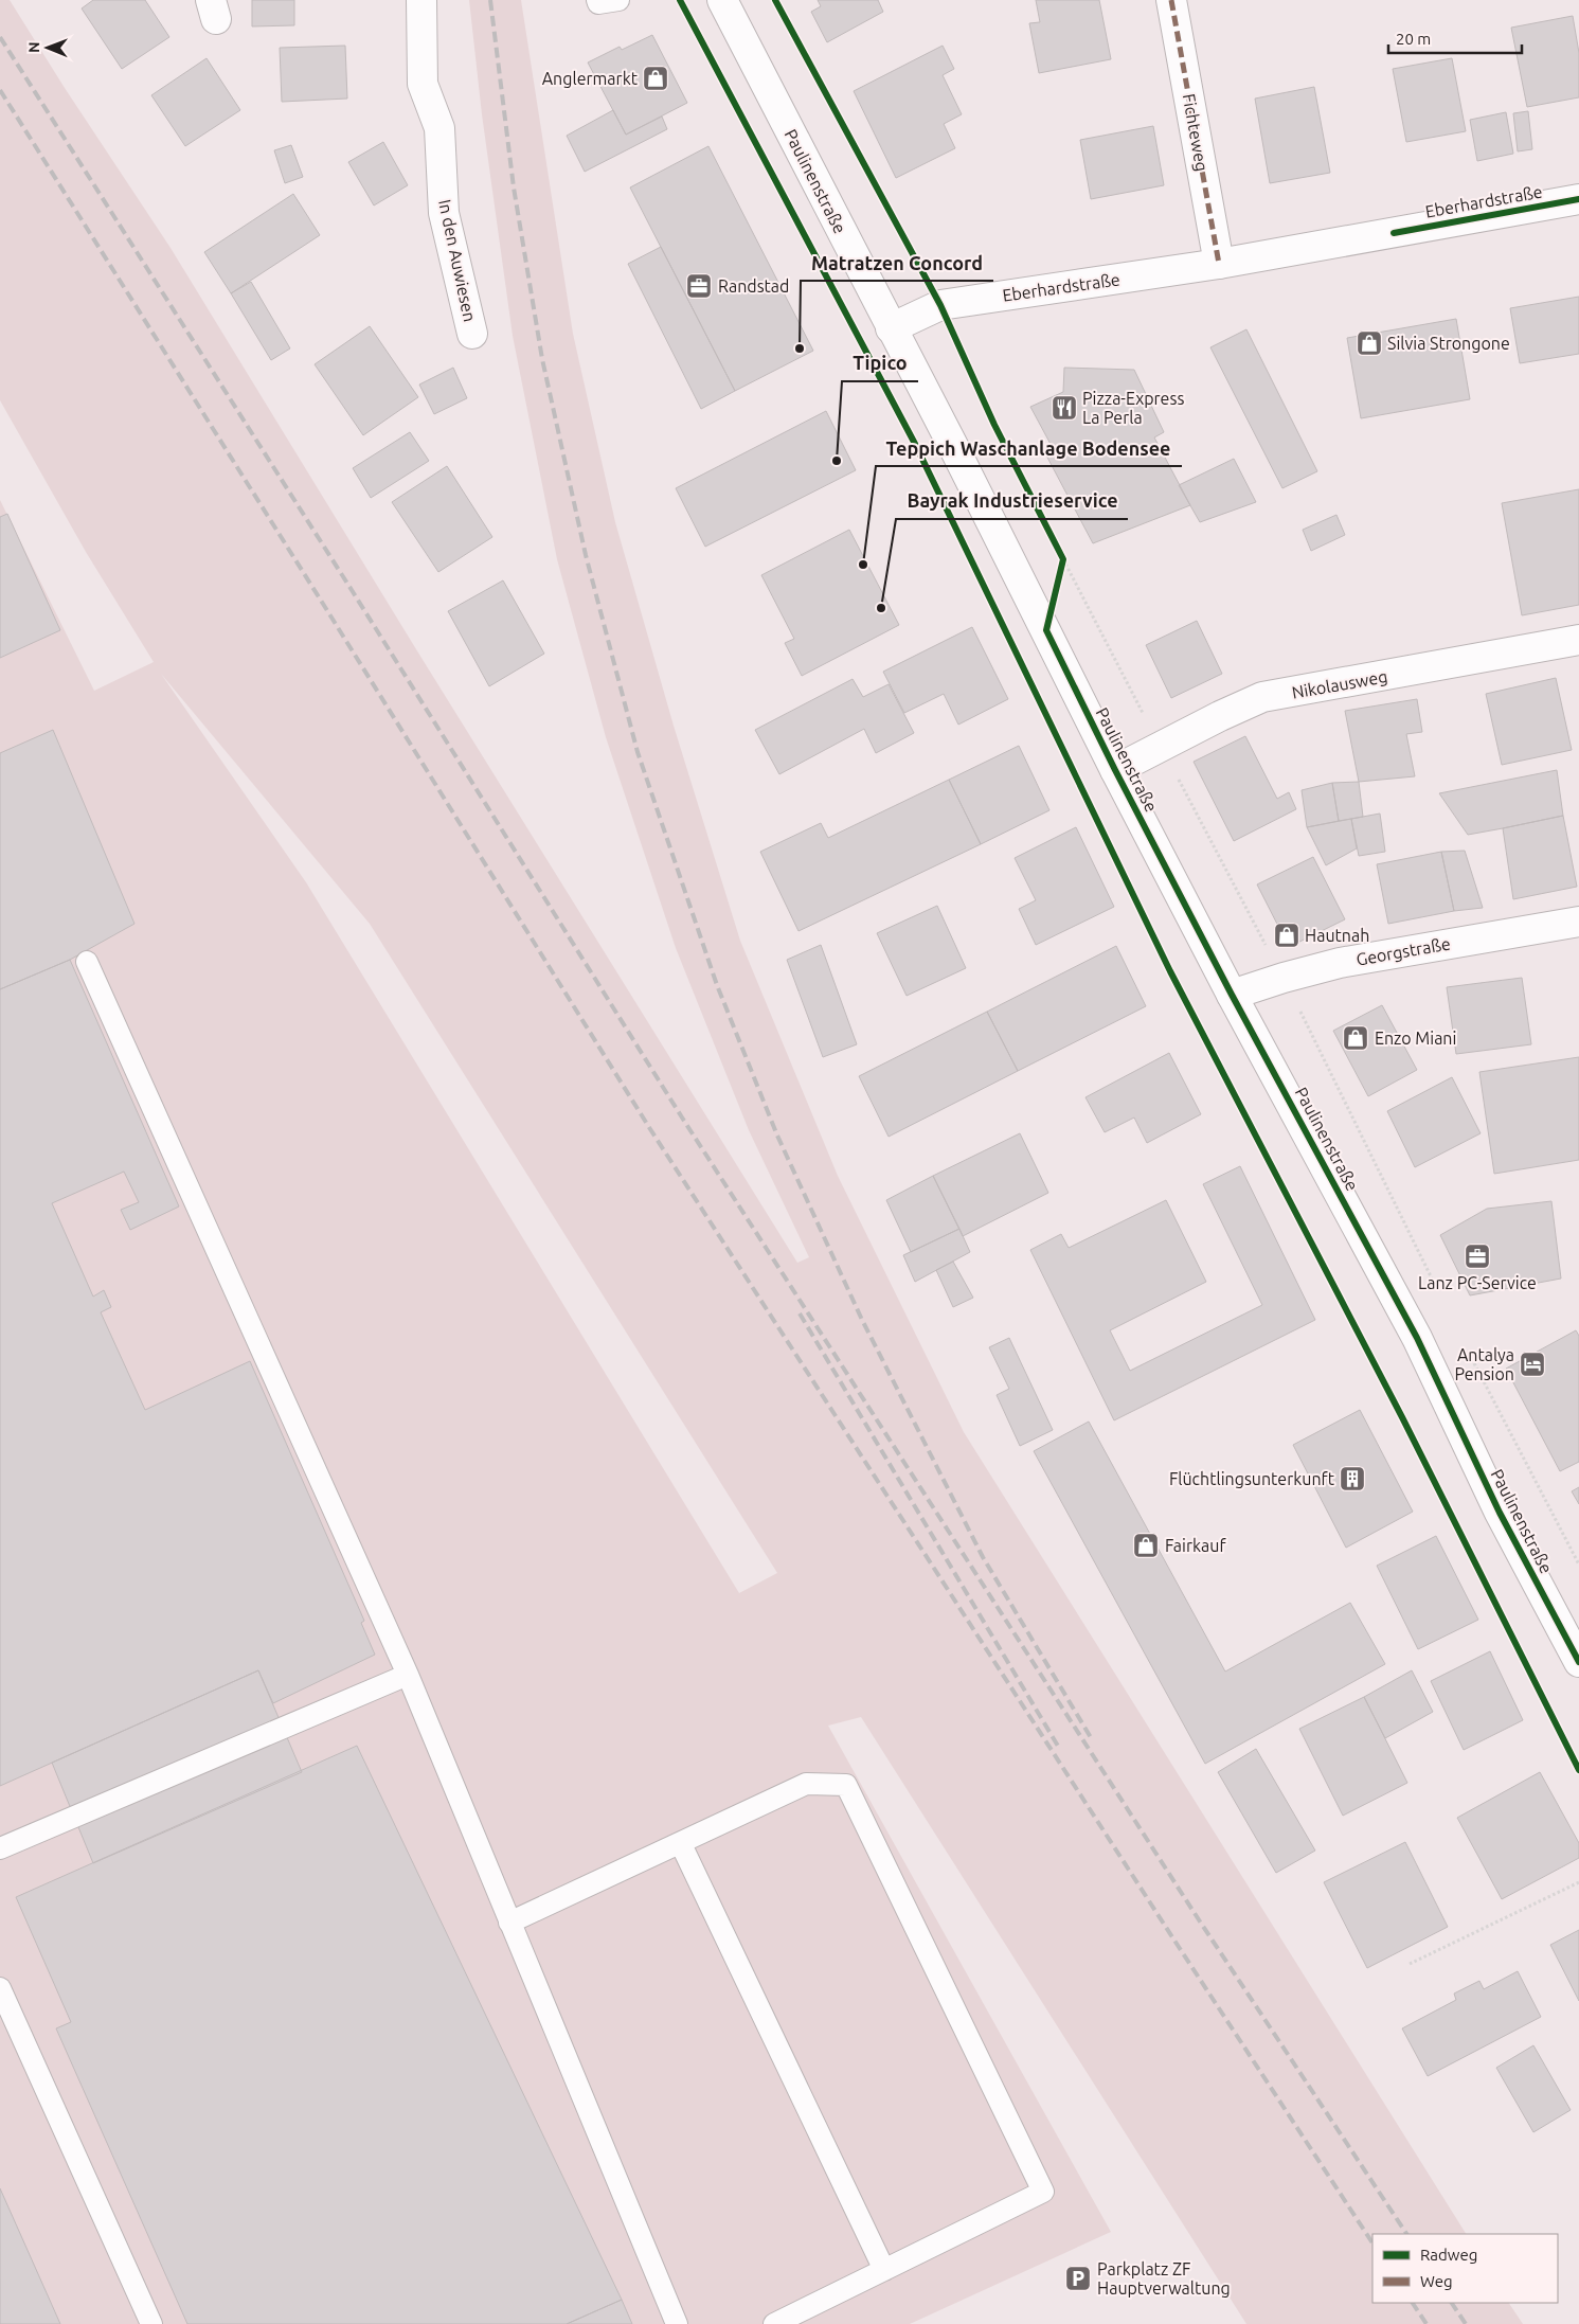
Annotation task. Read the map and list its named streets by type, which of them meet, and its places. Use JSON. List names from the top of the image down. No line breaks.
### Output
{"streets":{"street":["Fichteweg","Paulinenstraße","Eberhardstraße","In den Auwiesen","Nikolausweg","Georgstraße"]},"crossings":[["Fichteweg","Eberhardstraße"],["Paulinenstraße","Eberhardstraße"],["Paulinenstraße","Nikolausweg"],["Paulinenstraße","Georgstraße"]],"places":{"shop":["Anglermarkt","Silvia Strongone","Hautnah","Enzo Miani","Fairkauf"],"office":["Randstad","Lanz PC-Service"],"other":["Matratzen Concord","Tipico","Teppich Waschanlage Bodensee","Bayrak Industrieservice"],"restaurant":["Pizza-Express La Perla"],"hotel":["Antalya Pension"],"building":["Flüchtlingsunterkunft"],"parking":["Parkplatz ZF Hauptverwaltung"]},"legend":["Radweg","Weg"],"scale_bar":"20 m","north":"left"}
